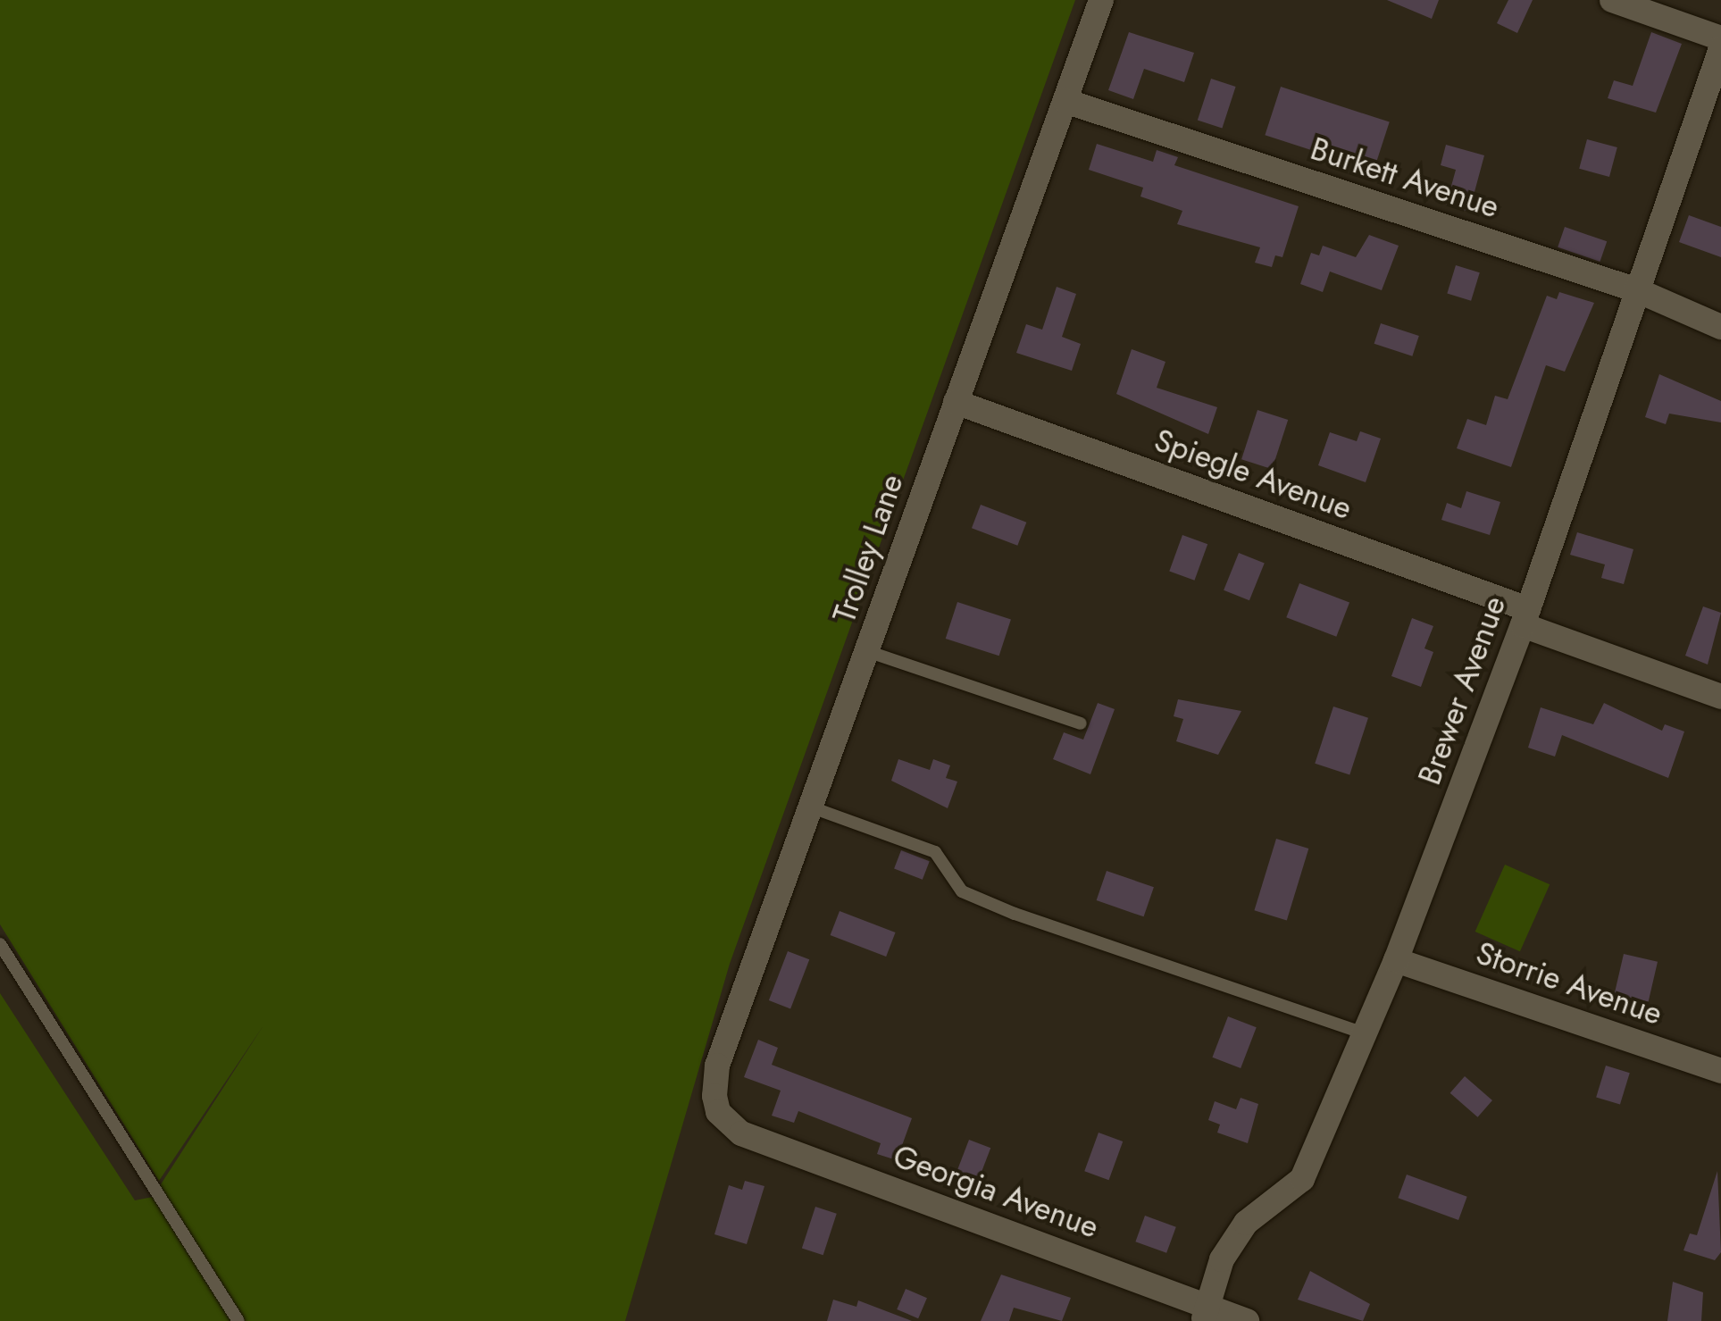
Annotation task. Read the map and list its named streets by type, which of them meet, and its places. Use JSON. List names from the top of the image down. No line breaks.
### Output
{"streets":{"street":["Burkett Avenue","Spiegle Avenue","Trolley Lane","Brewer Avenue","Storrie Avenue","Georgia Avenue"]},"crossings":[["Burkett Avenue","Trolley Lane"],["Burkett Avenue","Brewer Avenue"],["Spiegle Avenue","Trolley Lane"],["Spiegle Avenue","Brewer Avenue"],["Trolley Lane","Georgia Avenue"],["Brewer Avenue","Storrie Avenue"],["Brewer Avenue","Georgia Avenue"]]}
